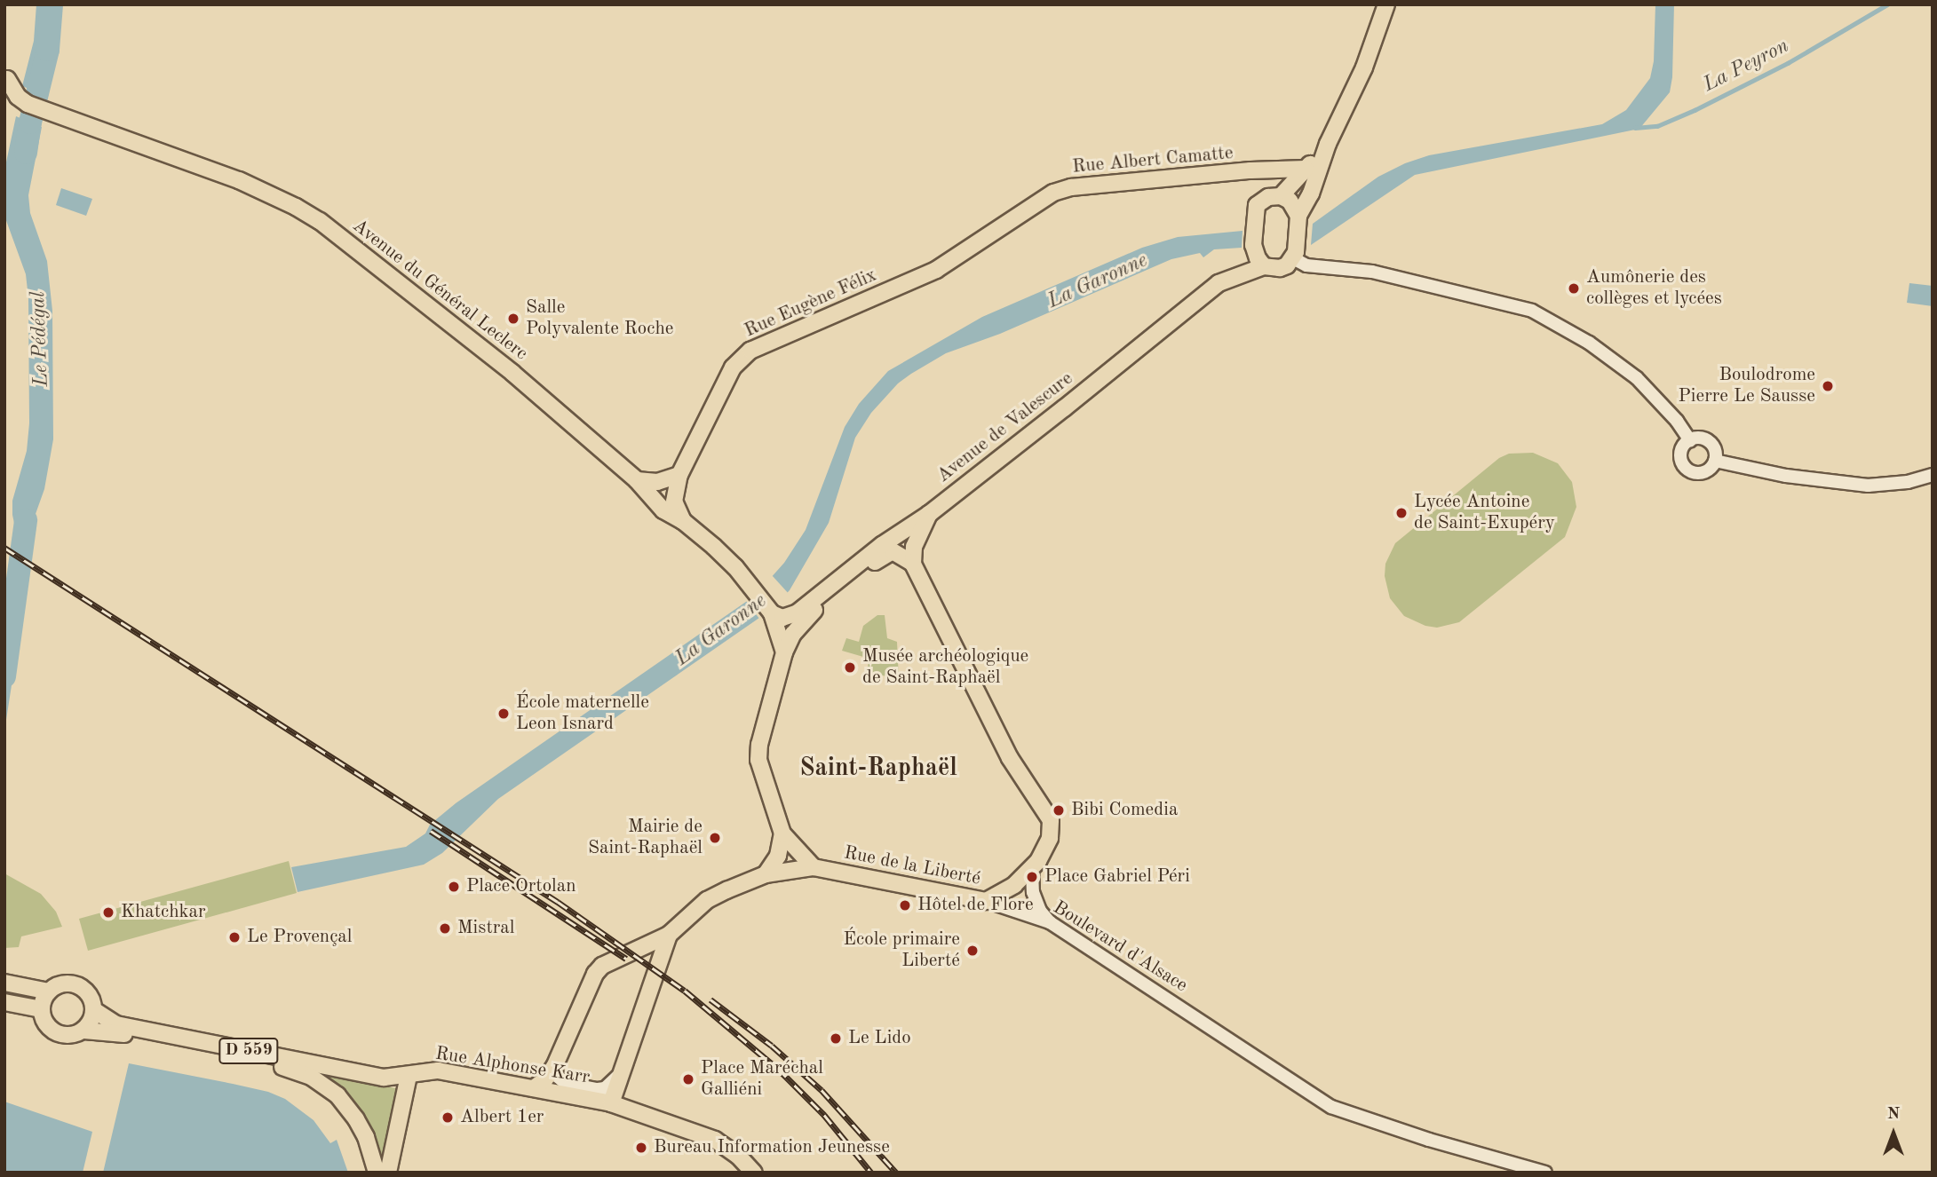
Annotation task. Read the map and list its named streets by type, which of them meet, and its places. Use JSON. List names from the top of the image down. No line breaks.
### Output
{"streets":{"main road":["Rue Albert Camatte","Avenue du Général Leclerc","Rue Eugène Félix","Avenue de Valescure","Rue de la Liberté","D 559","Rue Alphonse Karr"],"street":["Boulevard d'Alsace"]},"crossings":[["Rue Albert Camatte","Rue Eugène Félix"],["Avenue du Général Leclerc","Rue Eugène Félix"],["Avenue du Général Leclerc","Avenue de Valescure"],["Rue de la Liberté","Boulevard d'Alsace"],["D 559","Rue Alphonse Karr"]],"districts":["Saint-Raphaël"],"water":["La Peyron","La Garonne","Le Pédégal"],"places":["Aumônerie des collèges et lycées","Salle Polyvalente Roche","Boulodrome Pierre Le Sausse","Lycée Antoine de Saint-Exupéry","Musée archéologique de Saint-Raphaël","École maternelle Leon Isnard","Bibi Comedia","Mairie de Saint-Raphaël","Place Gabriel Péri","Place Ortolan","Hôtel de Flore","Khatchkar","Mistral","Le Provençal","École primaire Liberté","Le Lido","Place Maréchal Galliéni","Albert 1er","Bureau Information Jeunesse"],"north":"top"}
